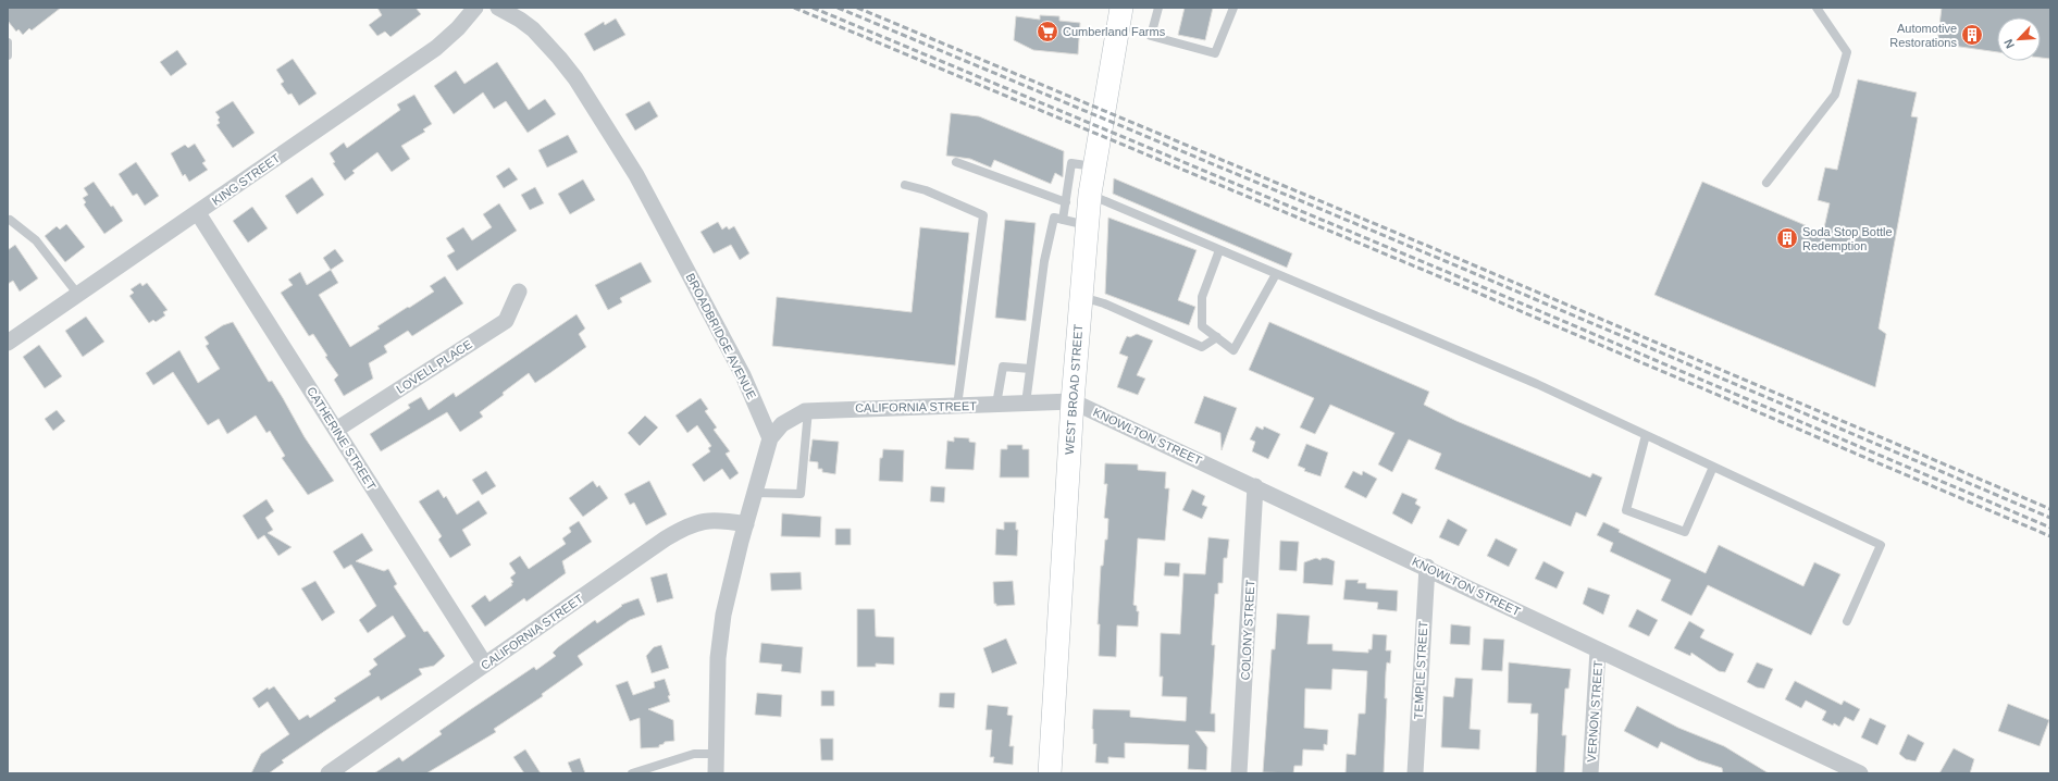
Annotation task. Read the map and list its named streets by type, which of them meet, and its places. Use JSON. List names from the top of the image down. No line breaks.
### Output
{"streets":{"main road":["WEST BROAD STREET"],"street":["KING STREET","BROADBRIDGE AVENUE","LOVELL PLACE","CALIFORNIA STREET","KNOWLTON STREET","CATHERINE STREET","COLONY STREET","TEMPLE STREET","VERNON STREET"]},"crossings":[["KING STREET","CATHERINE STREET"],["BROADBRIDGE AVENUE","CALIFORNIA STREET"],["LOVELL PLACE","CATHERINE STREET"],["WEST BROAD STREET","CALIFORNIA STREET"],["WEST BROAD STREET","KNOWLTON STREET"],["CALIFORNIA STREET","KNOWLTON STREET"],["CALIFORNIA STREET","CATHERINE STREET"],["KNOWLTON STREET","COLONY STREET"],["KNOWLTON STREET","TEMPLE STREET"],["KNOWLTON STREET","VERNON STREET"]],"places":{"supermarket":["Cumberland Farms"],"building":["Automotive Restorations","Soda Stop Bottle Redemption"]},"north":"bottom left"}
